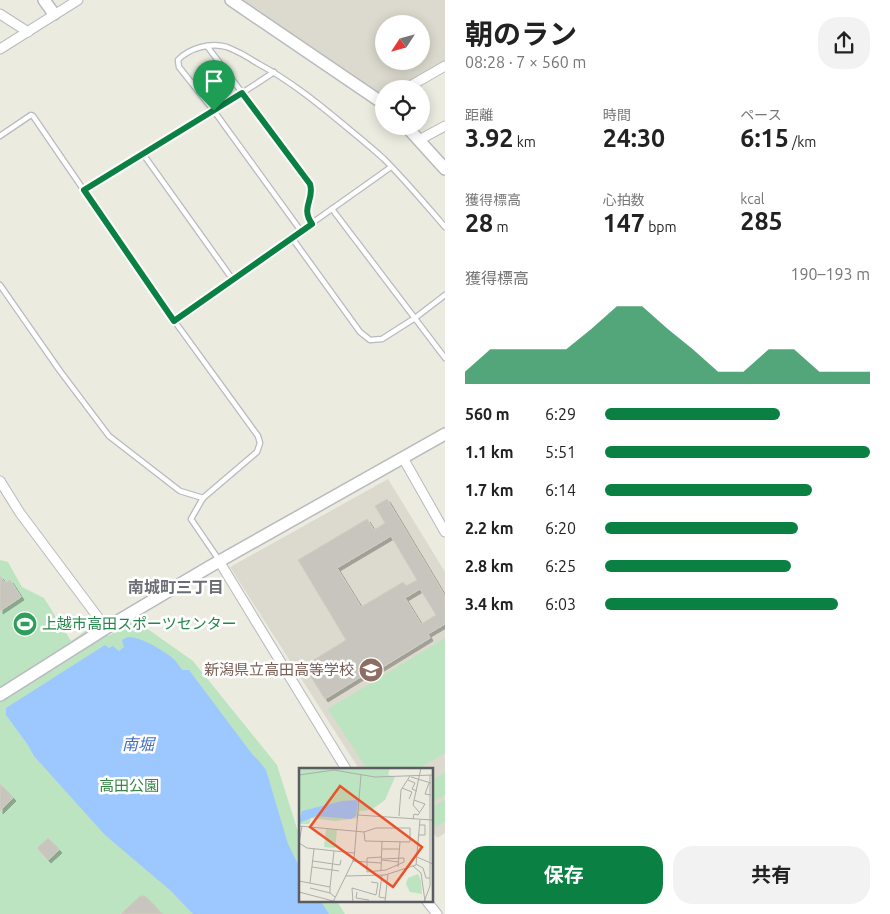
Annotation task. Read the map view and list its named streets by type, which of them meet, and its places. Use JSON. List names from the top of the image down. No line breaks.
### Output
{"districts":["南城町三丁目"],"water":["南堀"],"parks":["高田公園"],"places":{"sports":["上越市高田スポーツセンター"],"school or university":["新潟県立高田高等学校"]},"north":"bottom left","page":{"heading":["朝のラン","08:28 · 7 × 560 m"],"stats":[["距離","3.92 km"],["時間","24:30"],["ペース","6:15 /km"],["獲得標高","28 m"],["心拍数","147 bpm"],["kcal","285"]],"chart":["獲得標高","190–193 m"],"list":[{"name":"560 m","note":"6:29"},{"name":"1.1 km","note":"5:51"},{"name":"1.7 km","note":"6:14"},{"name":"2.2 km","note":"6:20"},{"name":"2.8 km","note":"6:25"},{"name":"3.4 km","note":"6:03"}],"buttons":["保存","共有"]}}
